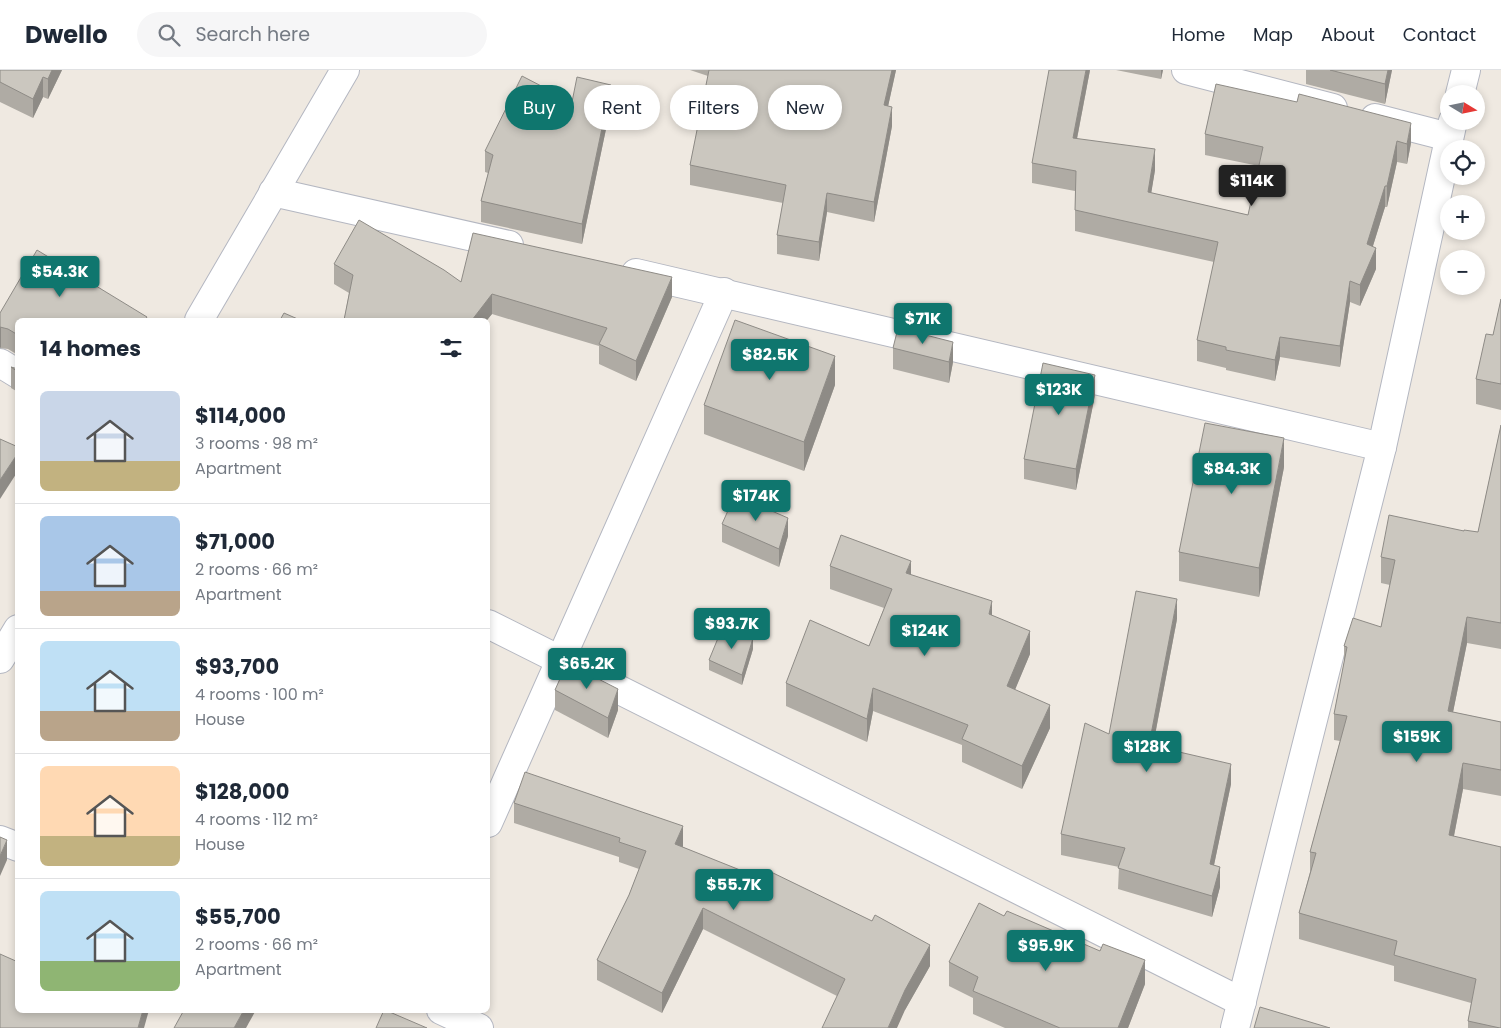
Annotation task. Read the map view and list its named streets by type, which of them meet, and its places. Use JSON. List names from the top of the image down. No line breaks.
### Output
{"north":"right","page":{"header":"Dwello","search":"Search here","nav":["Home","Map","About","Contact"],"map_buttons":["+","−"],"chip":["Buy","Rent","Filters","New"],"price":["$114K","$54.3K","$71K","$82.5K","$123K","$84.3K","$174K","$93.7K","$124K","$65.2K","$159K","$128K","$55.7K","$95.9K"],"heading":"14 homes","list":[{"name":"$114,000","note":"3 rooms · 98 m² · Apartment"},{"name":"$71,000","note":"2 rooms · 66 m² · Apartment"},{"name":"$93,700","note":"4 rooms · 100 m² · House"},{"name":"$128,000","note":"4 rooms · 112 m² · House"},{"name":"$55,700","note":"2 rooms · 66 m² · Apartment"}]}}
